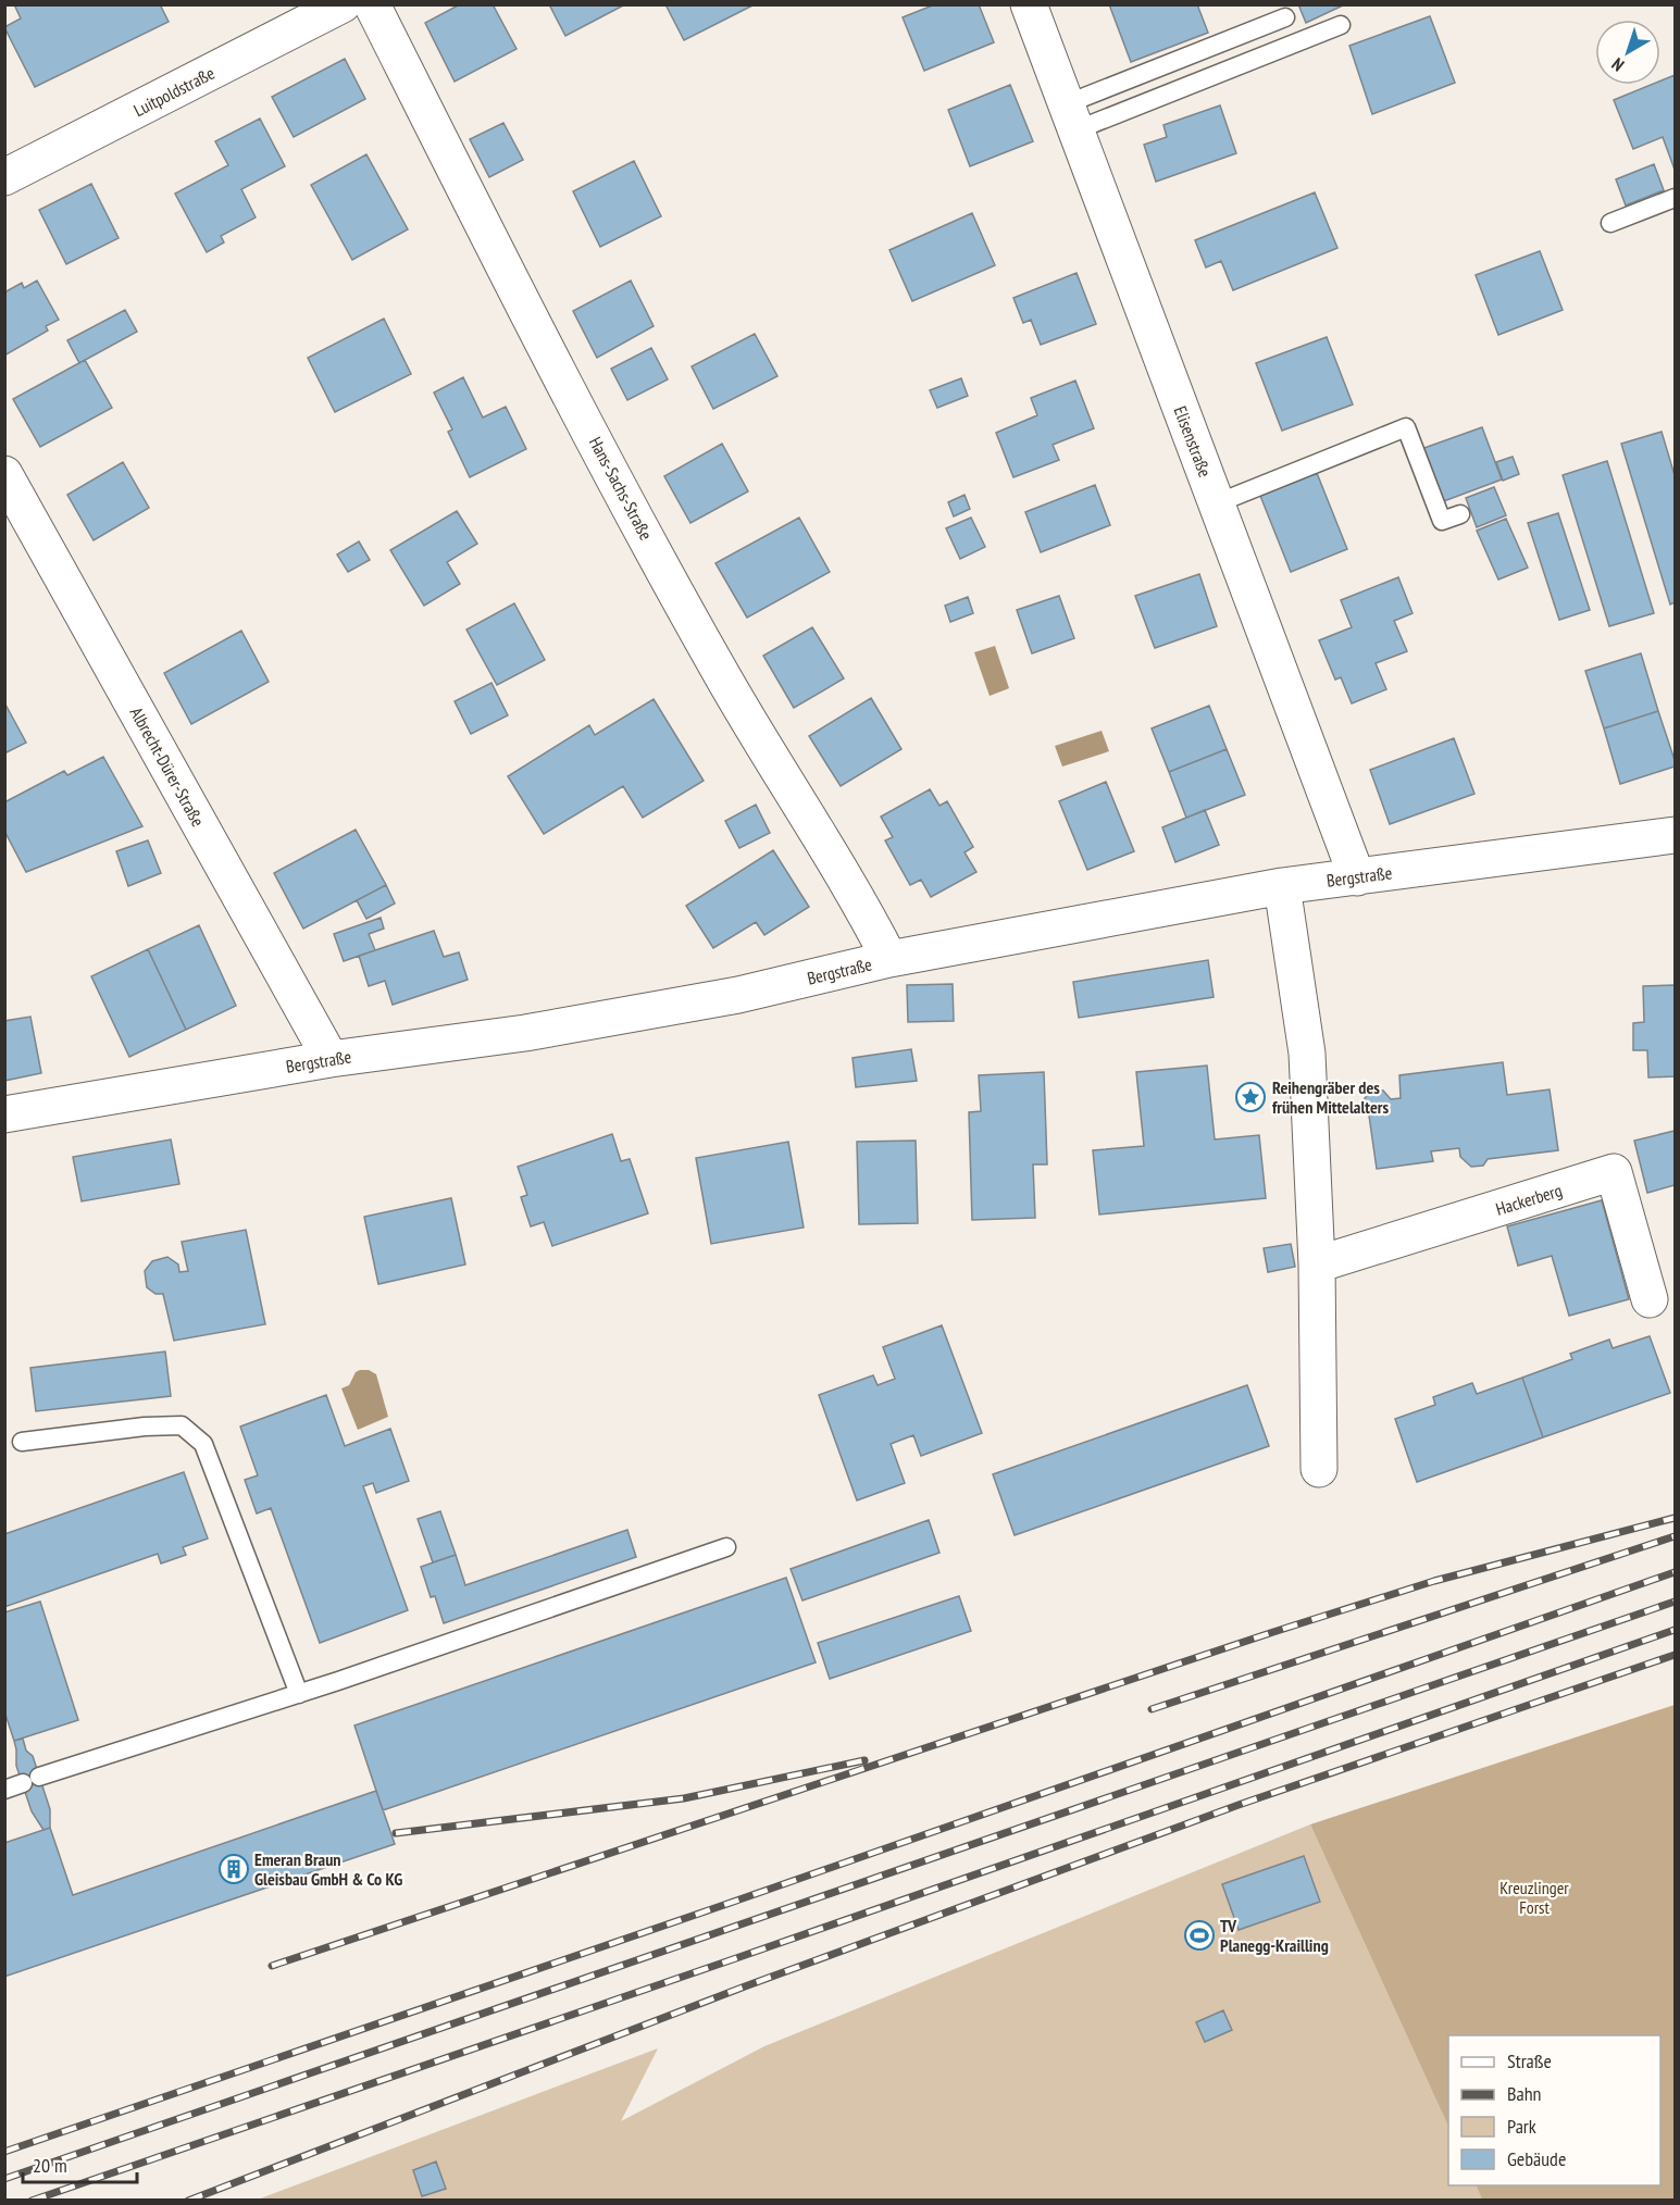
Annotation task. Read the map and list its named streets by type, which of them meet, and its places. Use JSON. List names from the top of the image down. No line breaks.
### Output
{"streets":{"street":["Luitpoldstraße","Elisenstraße","Hans-Sachs-Straße","Albrecht-Dürer-Straße","Bergstraße","Hackerberg"]},"crossings":[["Elisenstraße","Bergstraße"],["Hans-Sachs-Straße","Bergstraße"],["Albrecht-Dürer-Straße","Bergstraße"]],"parks":["Kreuzlinger Forst"],"places":{"place":["Reihengräber des frühen Mittelalters"],"building":["Emeran Braun Gleisbau GmbH & Co KG"],"sports":["TV Planegg-Krailling"]},"legend":["Straße","Bahn","Park","Gebäude"],"scale_bar":"20 m","north":"bottom left"}
